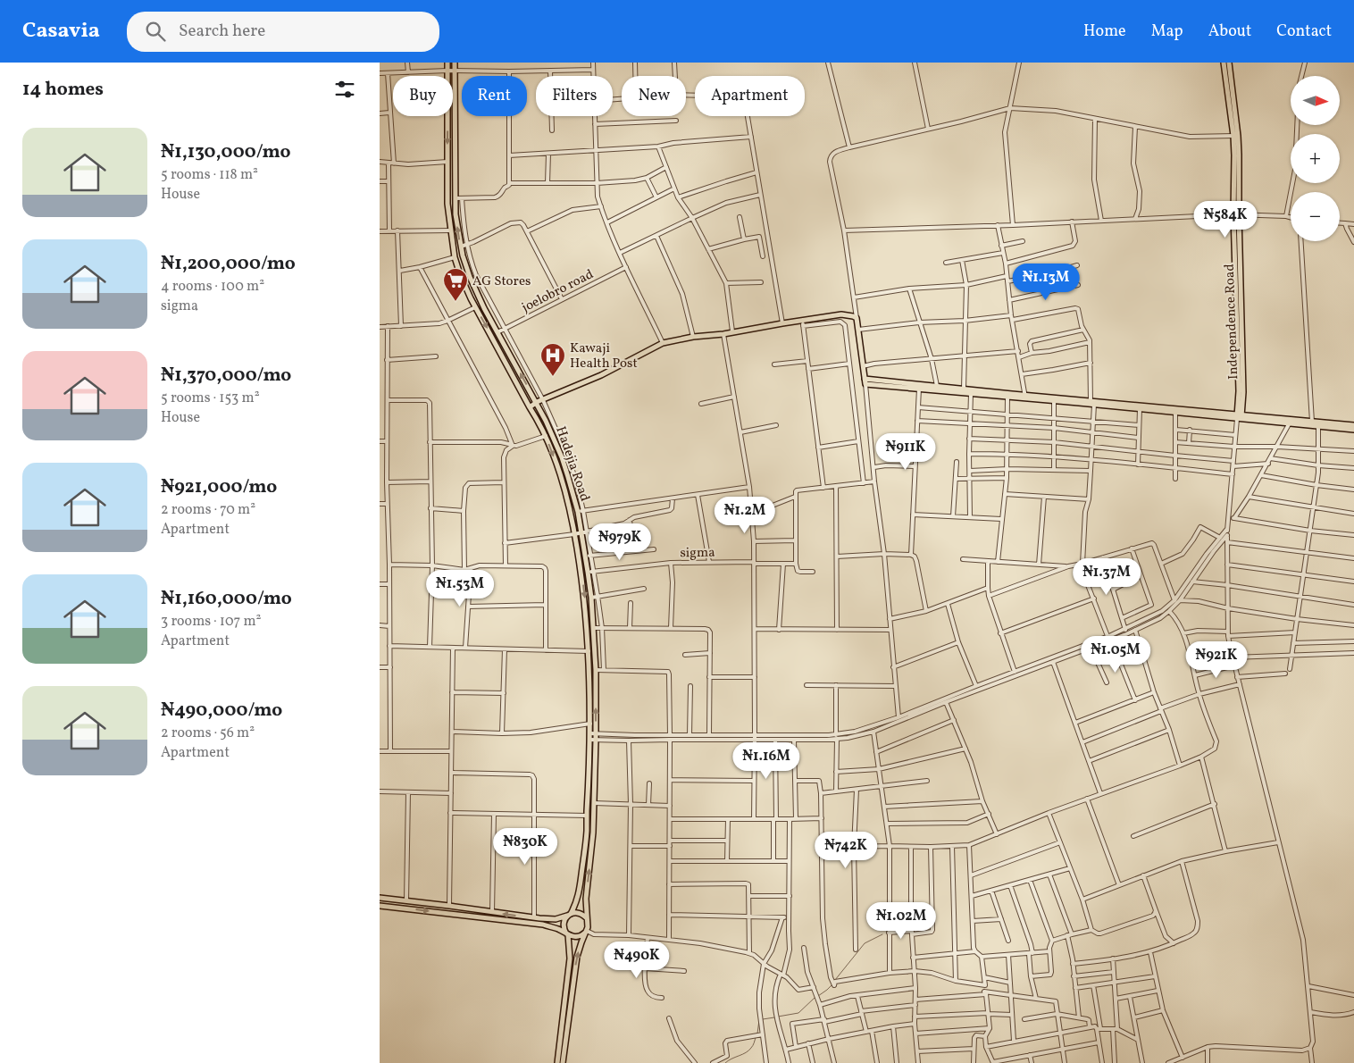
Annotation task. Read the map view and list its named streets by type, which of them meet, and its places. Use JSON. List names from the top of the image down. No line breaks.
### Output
{"streets":{"main road":["Independence Road","Hadejia Road"],"street":["joelobro road","sigma"]},"crossings":[["joelobro road","Hadejia Road"],["Hadejia Road","sigma"]],"places":{"supermarket":["AG Stores"],"hospital":["Kawaji Health Post"]},"north":"right","page":{"header":"Casavia","search":"Search here","nav":["Home","Map","About","Contact"],"heading":"14 homes","map_buttons":["+","−"],"chip":["Buy","Rent","Filters","New","Apartment"],"list":[{"name":"₦1,130,000/mo","note":"5 rooms · 118 m² · House"},{"name":"₦1,200,000/mo","note":"4 rooms · 100 m² · sigma"},{"name":"₦1,370,000/mo","note":"5 rooms · 153 m² · House"},{"name":"₦921,000/mo","note":"2 rooms · 70 m² · Apartment"},{"name":"₦1,160,000/mo","note":"3 rooms · 107 m² · Apartment"},{"name":"₦490,000/mo","note":"2 rooms · 56 m² · Apartment"}],"price":["₦584K","₦1.13M","₦911K","₦1.2M","₦979K","₦1.37M","₦1.53M","₦1.05M","₦921K","₦1.16M","₦830K","₦742K","₦1.02M","₦490K"]}}
